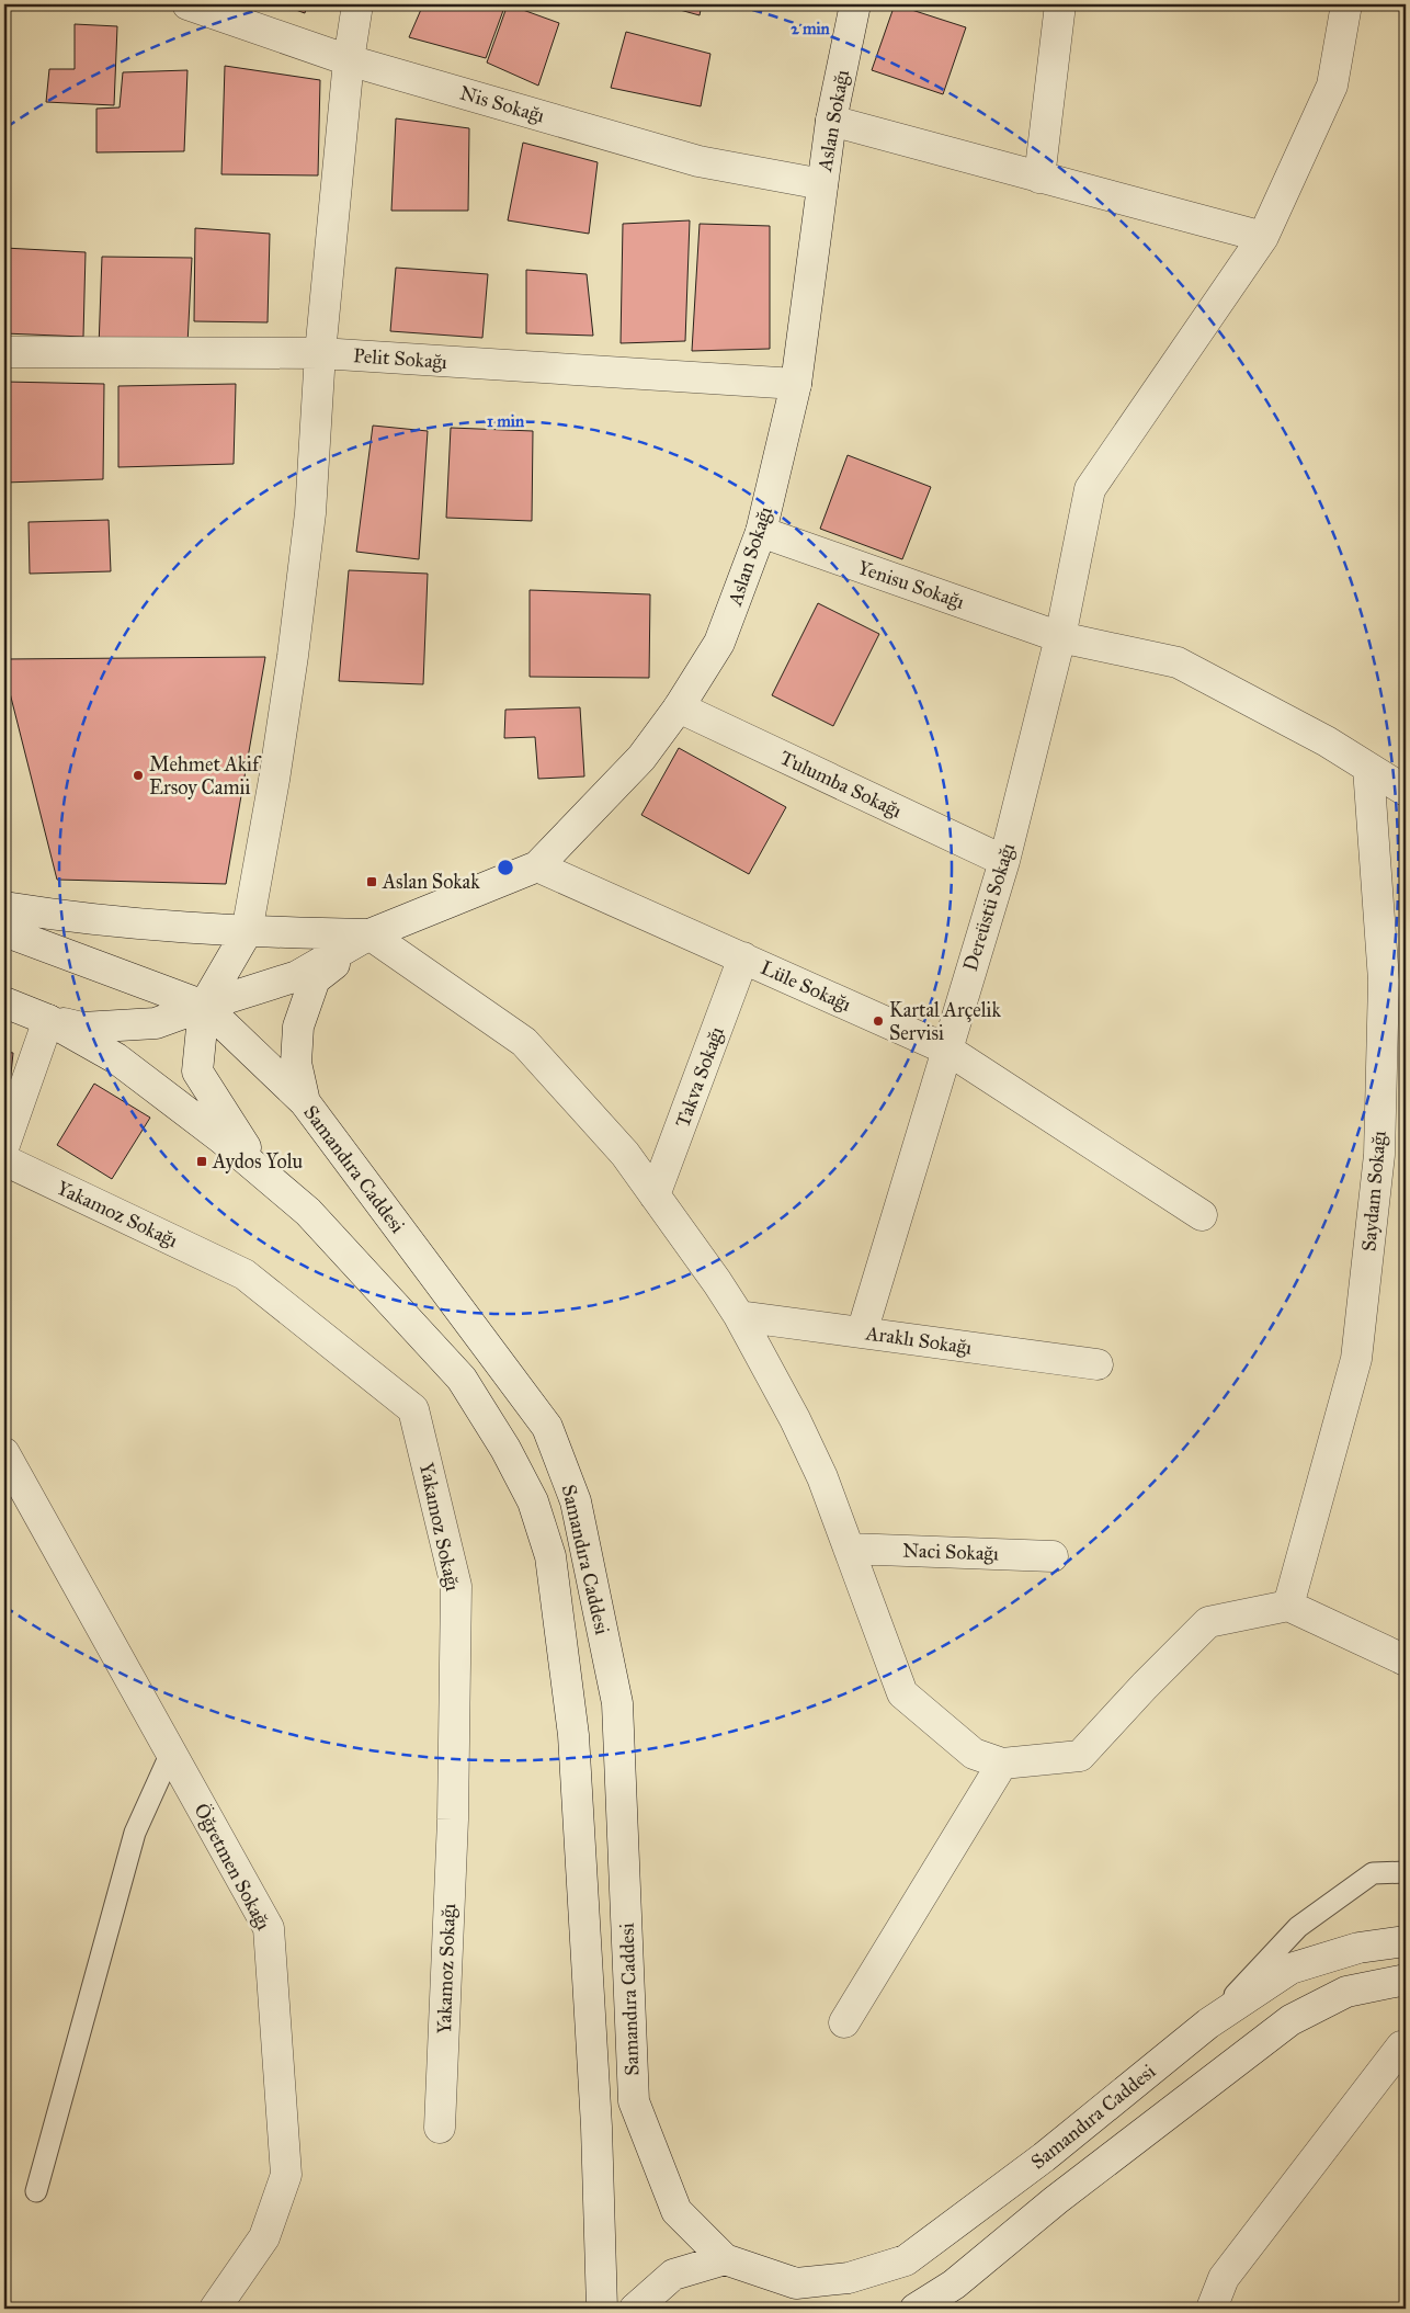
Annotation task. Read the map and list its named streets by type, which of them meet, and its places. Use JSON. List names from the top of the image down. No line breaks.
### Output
{"streets":{"street":["Nis Sokağı","Aslan Sokağı","Pelit Sokağı","Yenisu Sokağı","Tulumba Sokağı","Dereüstü Sokağı","Lüle Sokağı","Takva Sokağı","Samandıra Caddesi","Saydam Sokağı","Yakamoz Sokağı","Araklı Sokağı","Naci Sokağı","Öğretmen Sokağı"]},"crossings":[["Nis Sokağı","Aslan Sokağı"],["Aslan Sokağı","Pelit Sokağı"],["Aslan Sokağı","Yenisu Sokağı"],["Aslan Sokağı","Tulumba Sokağı"],["Aslan Sokağı","Lüle Sokağı"],["Yenisu Sokağı","Dereüstü Sokağı"],["Yenisu Sokağı","Saydam Sokağı"],["Tulumba Sokağı","Dereüstü Sokağı"],["Dereüstü Sokağı","Lüle Sokağı"],["Dereüstü Sokağı","Araklı Sokağı"],["Lüle Sokağı","Takva Sokağı"]],"places":{"other":["Mehmet Akif Ersoy Camii","Kartal Arçelik Servisi"],"transit":["Aslan Sokak","Aydos Yolu"]},"rings":["2 min","1 min"]}
